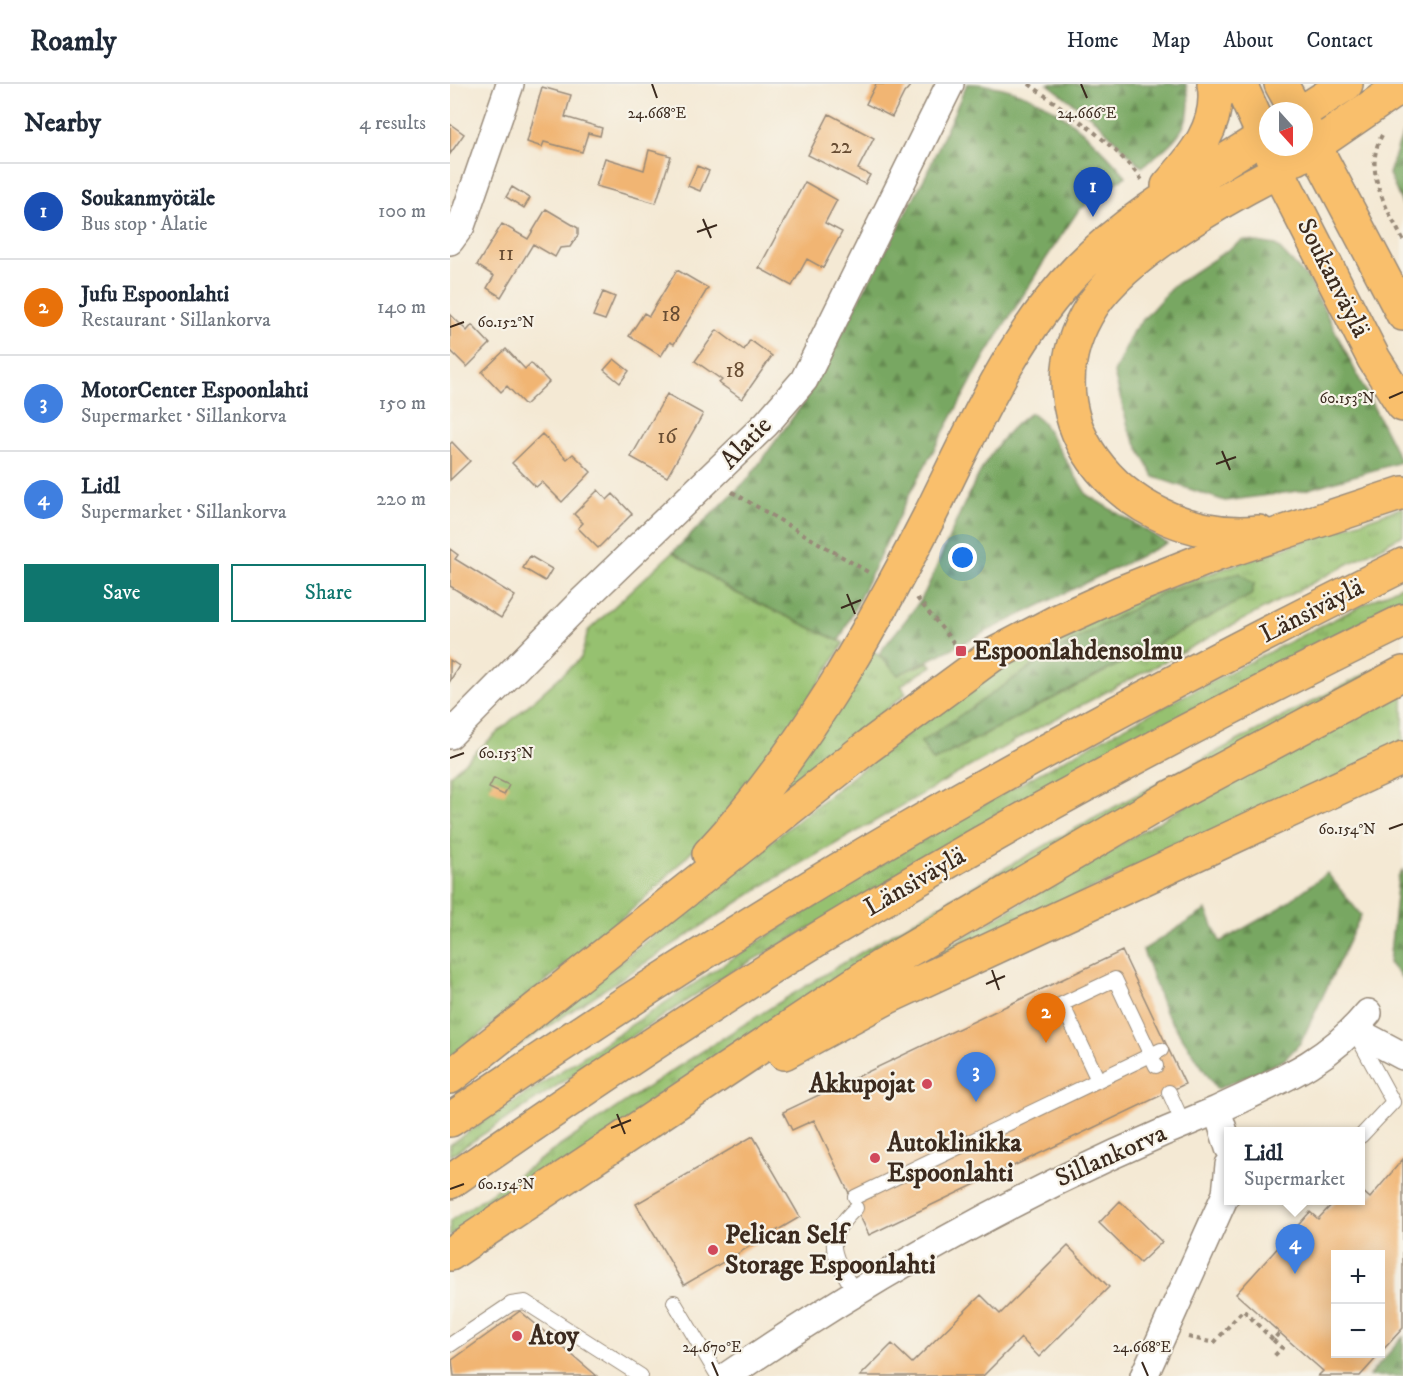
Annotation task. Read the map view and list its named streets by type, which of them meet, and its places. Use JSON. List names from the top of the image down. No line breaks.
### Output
{"streets":{"main road":["Soukanväylä","Länsiväylä"],"street":["Alatie","Sillankorva"]},"places":{"transit":["Espoonlahdensolmu"],"other":["Akkupojat","Autoklinikka Espoonlahti","Pelican Self Storage Espoonlahti","Atoy"]},"house_numbers":["22","11","18","18","16"],"north":"bottom","page":{"header":"Roamly","nav":["Home","Map","About","Contact"],"heading":["Nearby","4 results"],"list":[{"mark":"1","name":"Soukanmyötäle","note":"Bus stop · Alatie","value":"100 m"},{"mark":"2","name":"Jufu Espoonlahti","note":"Restaurant · Sillankorva","value":"140 m"},{"mark":"3","name":"MotorCenter Espoonlahti","note":"Supermarket · Sillankorva","value":"150 m"},{"mark":"4","name":"Lidl","note":"Supermarket · Sillankorva","value":"220 m"}],"pins":["1","2","3","4"],"buttons":["Save","Share"],"popup":["Lidl","Supermarket"],"map_buttons":["+","−"]},"coordinates":["24.668°E","24.666°E","60.152°N","60.153°N","60.154°N","24.670°E"]}
